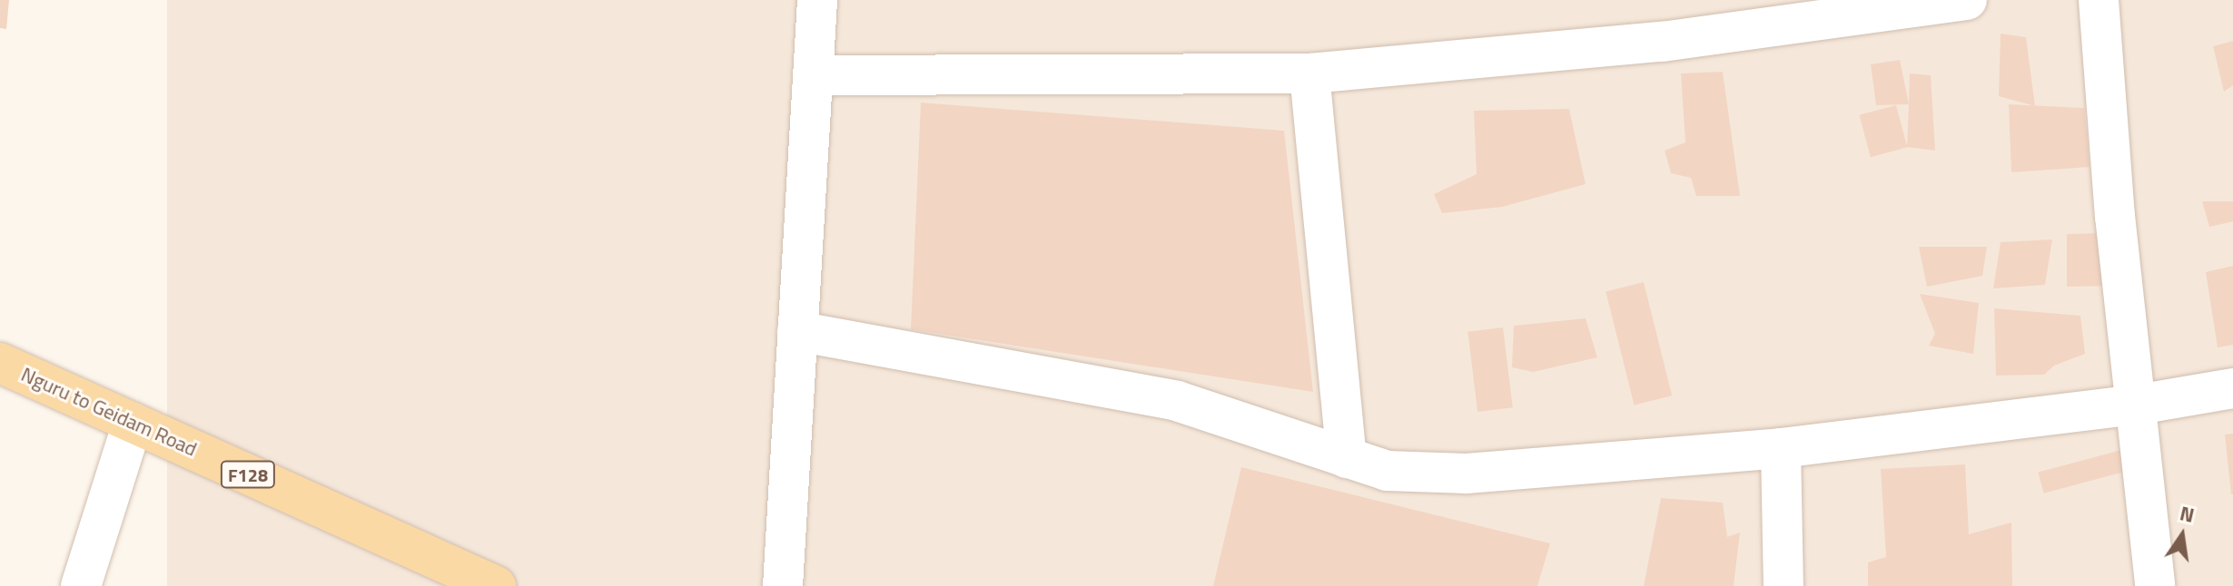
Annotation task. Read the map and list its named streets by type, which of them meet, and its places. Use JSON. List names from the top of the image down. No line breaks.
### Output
{"streets":{"main road":["Nguru to Geidam Road","F128"]},"north":"top"}
